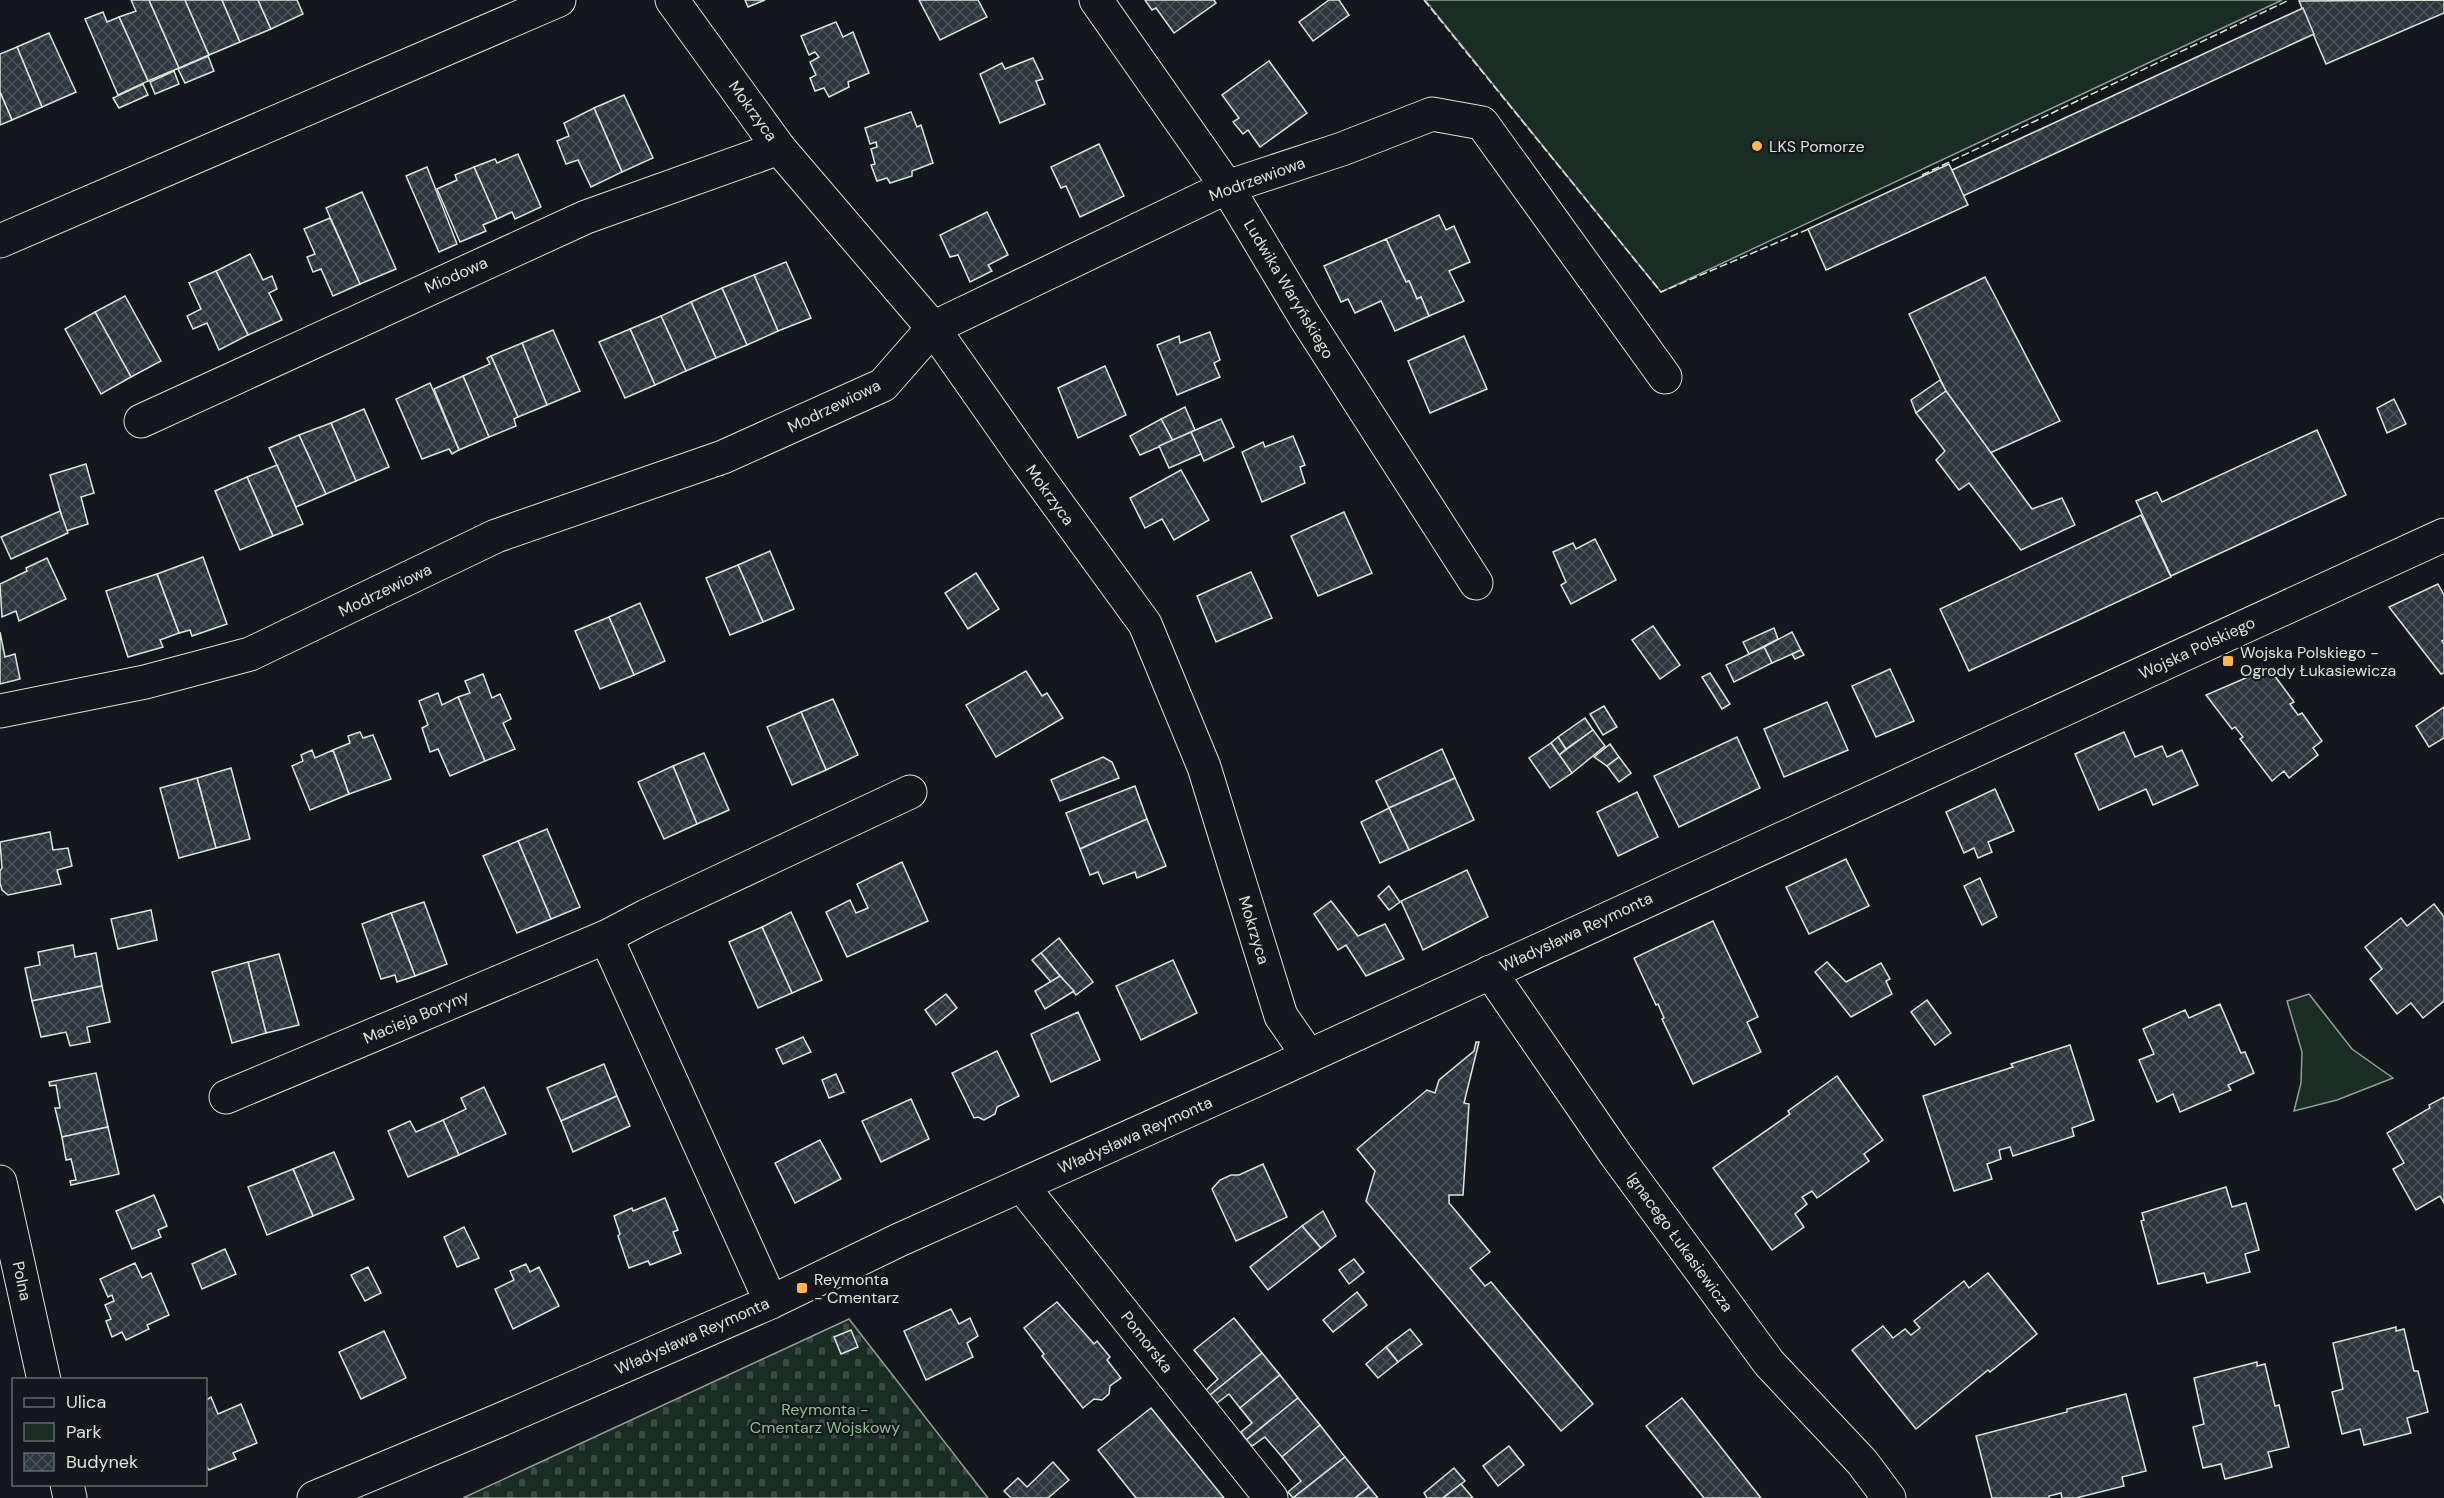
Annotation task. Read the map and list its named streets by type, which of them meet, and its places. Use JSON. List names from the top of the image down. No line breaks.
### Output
{"streets":{"street":["Mokrzyca","Modrzewiowa","Miodowa","Ludwika Waryńskiego","Wojska Polskiego","Władysława Reymonta","Macieja Boryny","Ignacego Łukasiewicza","Polna","Pomorska"]},"crossings":[["Mokrzyca","Modrzewiowa"],["Mokrzyca","Miodowa"],["Mokrzyca","Władysława Reymonta"],["Modrzewiowa","Ludwika Waryńskiego"],["Wojska Polskiego","Władysława Reymonta"],["Władysława Reymonta","Ignacego Łukasiewicza"],["Władysława Reymonta","Pomorska"]],"parks":["Reymonta - Cmentarz Wojskowy"],"places":{"other":["LKS Pomorze"],"transit":["Wojska Polskiego - Ogrody Łukasiewicza","Reymonta - Cmentarz"]},"legend":["Ulica","Park","Budynek"]}
